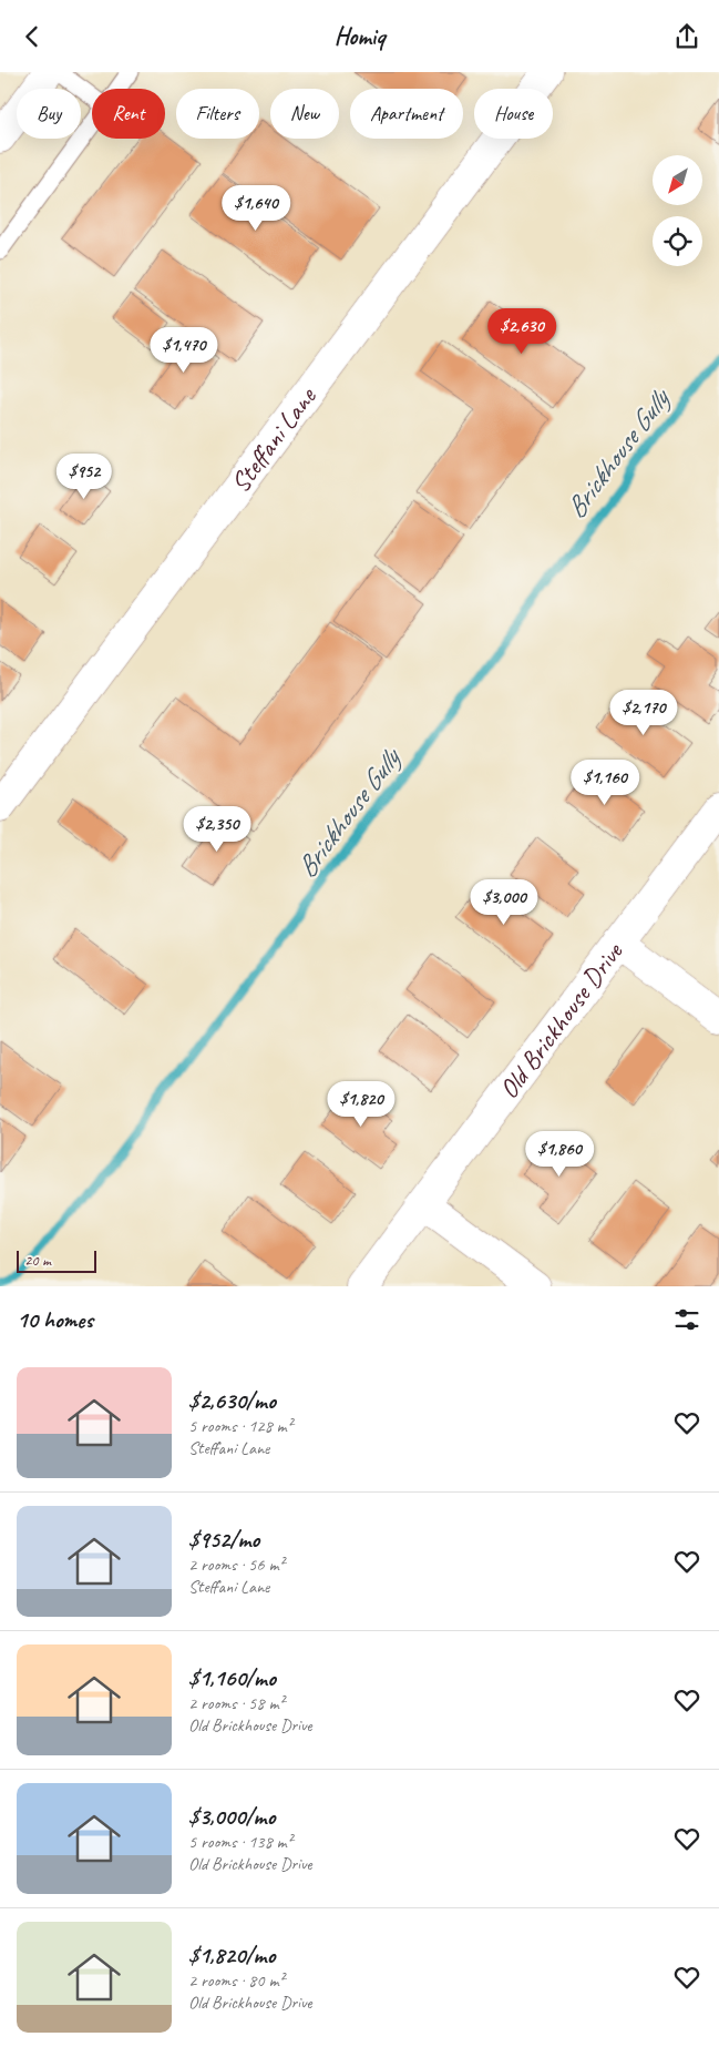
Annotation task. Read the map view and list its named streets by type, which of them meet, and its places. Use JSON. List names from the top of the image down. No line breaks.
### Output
{"streets":{"street":["Steffani Lane","Old Brickhouse Drive"]},"water":["Brickhouse Gully"],"scale_bar":"20 m","north":"bottom left","page":{"header":"Homiq","chip":["Buy","Rent","Filters","New","Apartment","House"],"price":["$1,640","$2,630","$1,470","$952","$2,170","$1,160","$2,350","$3,000","$1,820","$1,860"],"scale":"20 m","heading":"10 homes","list":[{"name":"$2,630/mo","note":"5 rooms · 128 m² · Steffani Lane"},{"name":"$952/mo","note":"2 rooms · 56 m² · Steffani Lane"},{"name":"$1,160/mo","note":"2 rooms · 58 m² · Old Brickhouse Drive"},{"name":"$3,000/mo","note":"5 rooms · 138 m² · Old Brickhouse Drive"},{"name":"$1,820/mo","note":"2 rooms · 80 m² · Old Brickhouse Drive"}]}}
